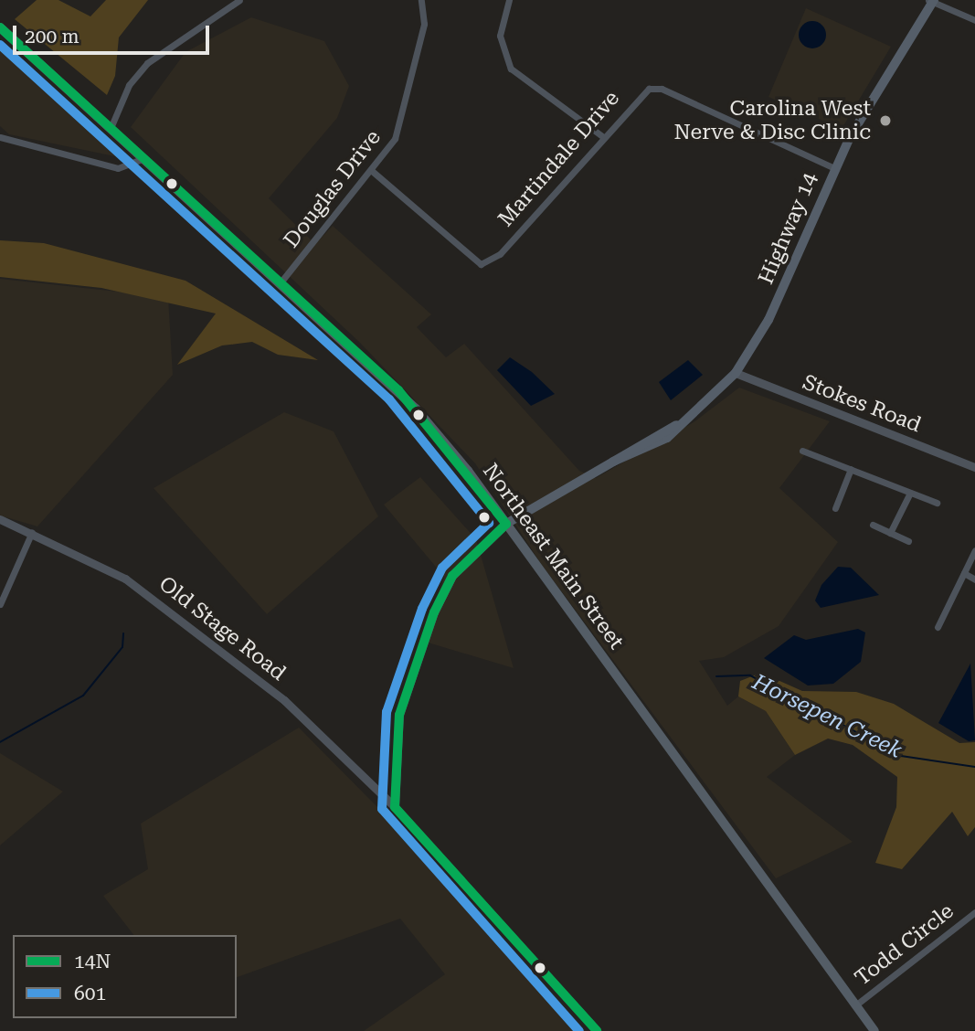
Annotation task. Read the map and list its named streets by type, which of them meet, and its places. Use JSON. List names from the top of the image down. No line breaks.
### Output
{"streets":{"main road":["Highway 14","Northeast Main Street"],"street":["Martindale Drive","Douglas Drive","Stokes Road","Old Stage Road","Todd Circle"]},"crossings":[["Martindale Drive","Douglas Drive"],["Martindale Drive","Highway 14"],["Douglas Drive","Northeast Main Street"],["Highway 14","Stokes Road"],["Highway 14","Northeast Main Street"],["Northeast Main Street","Todd Circle"]],"water":["Horsepen Creek"],"places":["Carolina West Nerve & Disc Clinic"],"lines":["transit line 14N","transit line 601"],"legend":["14N","601"],"scale_bar":"200 m"}
